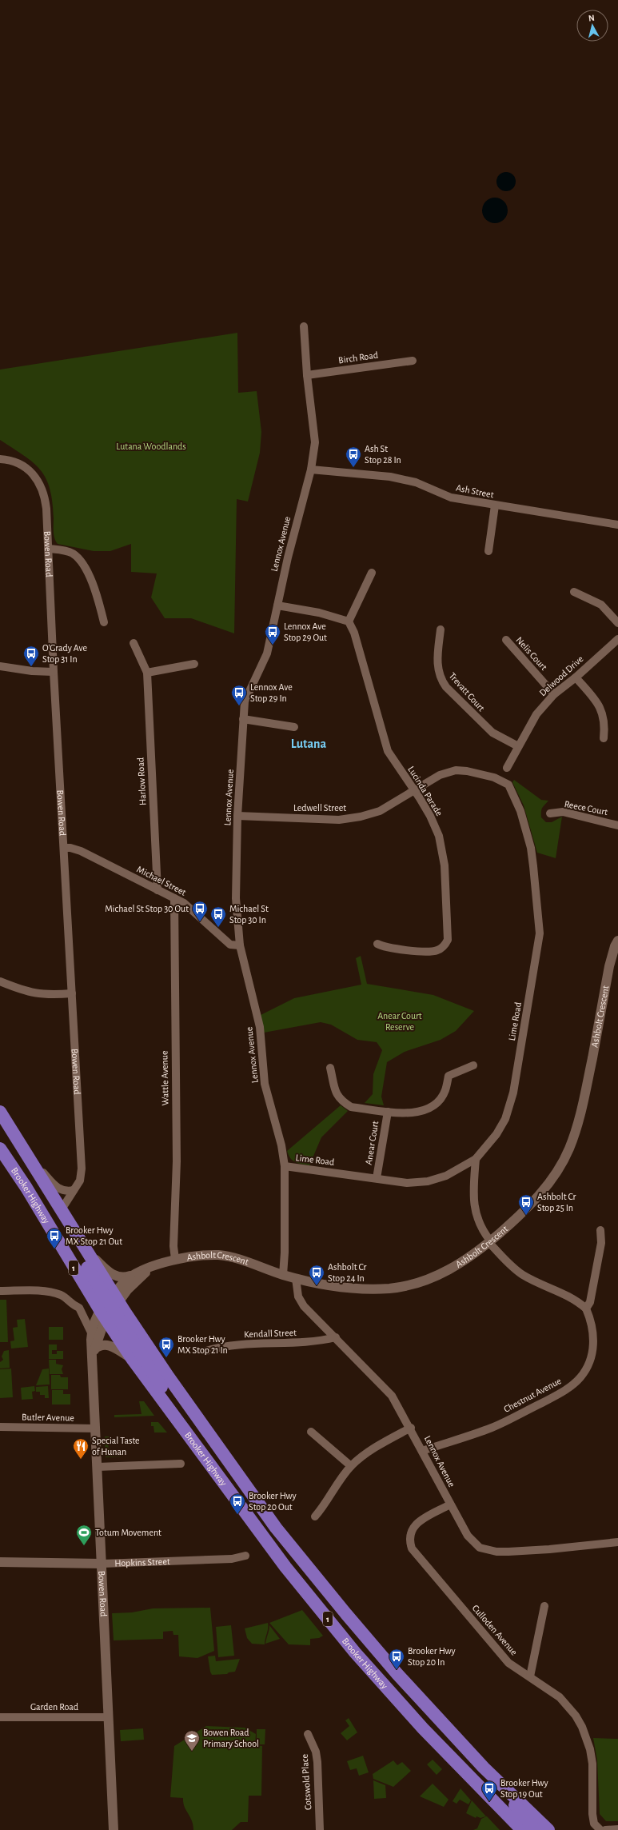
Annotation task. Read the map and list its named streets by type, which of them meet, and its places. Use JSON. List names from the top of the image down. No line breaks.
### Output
{"streets":{"highway":["Brooker Highway","1"],"street":["Birch Road","Ash Street","Lennox Avenue","Bowen Road","Nelis Court","Delwood Drive","Trevatt Court","Harlow Road","Lucinda Parade","Ledwell Street","Reece Court","Michael Street","Ashbolt Crescent","Lime Road","Wattle Avenue","Anear Court","Kendall Street","Chestnut Avenue","Butler Avenue","Hopkins Street","Culloden Avenue","Garden Road","Cotswold Place"]},"crossings":[["Birch Road","Lennox Avenue"],["Ash Street","Lennox Avenue"],["Lennox Avenue","Ledwell Street"],["Lennox Avenue","Michael Street"],["Lennox Avenue","Ashbolt Crescent"],["Lennox Avenue","Lime Road"],["Lennox Avenue","Kendall Street"],["Lennox Avenue","Chestnut Avenue"],["Lennox Avenue","Culloden Avenue"],["Bowen Road","Michael Street"],["Bowen Road","Ashbolt Crescent"],["Bowen Road","Brooker Highway"],["Bowen Road","Butler Avenue"],["Bowen Road","Hopkins Street"],["Bowen Road","Garden Road"],["Nelis Court","Delwood Drive"],["Delwood Drive","Trevatt Court"],["Harlow Road","Michael Street"],["Lucinda Parade","Ledwell Street"],["Lucinda Parade","Lime Road"],["Ledwell Street","Lime Road"],["Michael Street","Wattle Avenue"],["Ashbolt Crescent","Wattle Avenue"],["Ashbolt Crescent","Brooker Highway"],["Lime Road","Anear Court"]],"districts":["Lutana"],"parks":["Lutana Woodlands","Anear Court Reserve"],"places":{"bus stop":["Ash St Stop 28 In","Lennox Ave Stop 29 Out","O'Grady Ave Stop 31 In","Lennox Ave Stop 29 In","Michael St Stop 30 Out","Michael St Stop 30 In","Ashbolt Cr Stop 25 In","Brooker Hwy MX Stop 21 Out","Ashbolt Cr Stop 24 In","Brooker Hwy MX Stop 21 In","Brooker Hwy Stop 20 Out","Brooker Hwy Stop 20 In","Brooker Hwy Stop 19 Out"],"restaurant":["Special Taste of Hunan"],"sports":["Totum Movement"],"school or university":["Bowen Road Primary School"]},"north":"top"}
